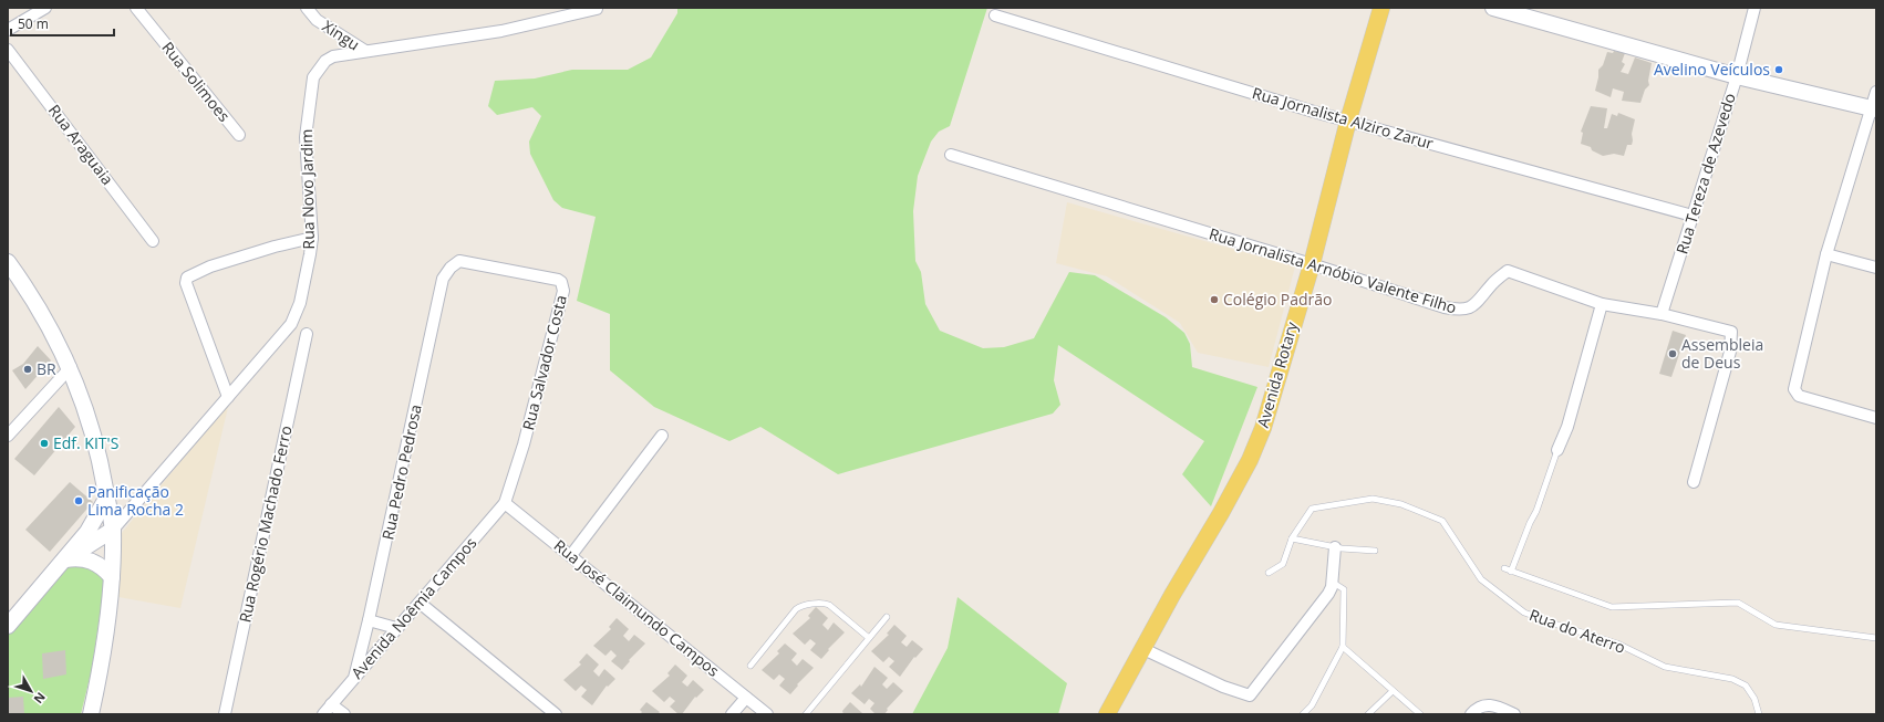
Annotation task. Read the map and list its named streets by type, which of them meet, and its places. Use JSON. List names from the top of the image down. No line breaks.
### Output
{"streets":{"main road":["Avenida Rotary"],"street":["Xingu","Rua Solimoes","Rua Jornalista Alziro Zarur","Rua Araguaia","Rua Tereza de Azevedo","Rua Novo Jardim","Rua Jornalista Arnóbio Valente Filho","Rua Salvador Costa","Rua Pedro Pedrosa","Rua Rogério Machado Ferro","Avenida Noêmia Campos","Rua José Claimundo Campos"],"lane":["Rua do Aterro"]},"crossings":[["Xingu","Rua Novo Jardim"],["Rua Jornalista Alziro Zarur","Rua Tereza de Azevedo"],["Rua Jornalista Alziro Zarur","Avenida Rotary"],["Rua Tereza de Azevedo","Rua Jornalista Arnóbio Valente Filho"],["Rua Jornalista Arnóbio Valente Filho","Avenida Rotary"],["Rua Salvador Costa","Rua Pedro Pedrosa"],["Rua Salvador Costa","Avenida Noêmia Campos"],["Rua Salvador Costa","Rua José Claimundo Campos"],["Rua Pedro Pedrosa","Avenida Noêmia Campos"],["Avenida Noêmia Campos","Rua José Claimundo Campos"]],"places":["Avelino Veículos","Colégio Padrão","Assembleia de Deus","BR","Edf. KIT'S","Panificação Lima Rocha 2"],"scale_bar":"50 m","north":"bottom right"}
